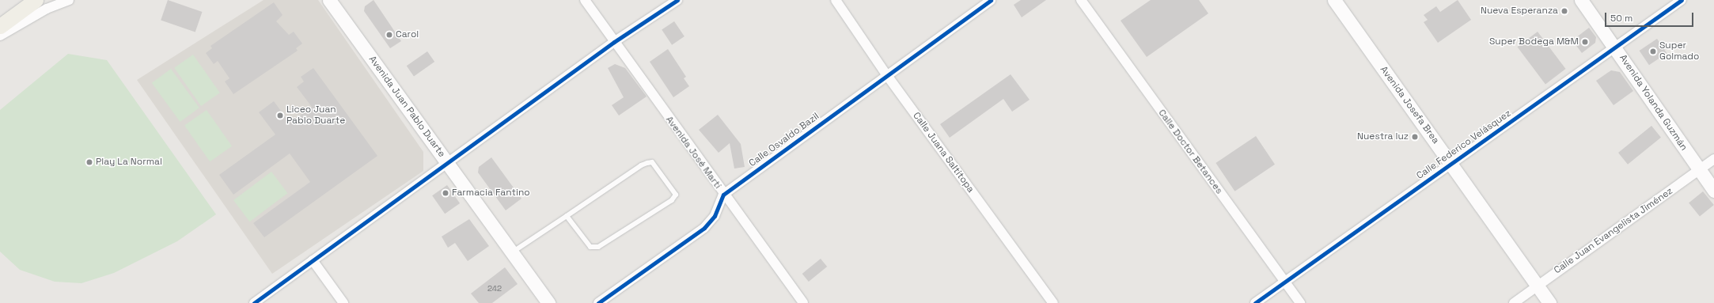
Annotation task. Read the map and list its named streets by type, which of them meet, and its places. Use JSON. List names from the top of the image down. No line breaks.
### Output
{"streets":{"main road":["Avenida Yolanda Guzmán","Avenida Josefa Brea","Avenida Juan Pablo Duarte"],"street":["Calle Osvaldo Bazil","Calle Federico Velásquez","Calle Doctor Betances","Avenida José Martí","Calle Juana Saltitopa","Calle Juan Evangelista Jiménez"]},"crossings":[["Avenida Yolanda Guzmán","Calle Federico Velásquez"],["Avenida Yolanda Guzmán","Calle Juan Evangelista Jiménez"],["Avenida Josefa Brea","Calle Federico Velásquez"],["Avenida Josefa Brea","Calle Juan Evangelista Jiménez"],["Calle Osvaldo Bazil","Avenida José Martí"],["Calle Osvaldo Bazil","Calle Juana Saltitopa"],["Calle Federico Velásquez","Calle Doctor Betances"]],"places":["Nueva Esperanza","Carol","Super Bodega M&M","Super Golmado","Liceo Juan Pablo Duarte","Nuestra luz","Play La Normal","Farmacia Fantino"],"house_numbers":["242"],"scale_bar":"50 m"}
